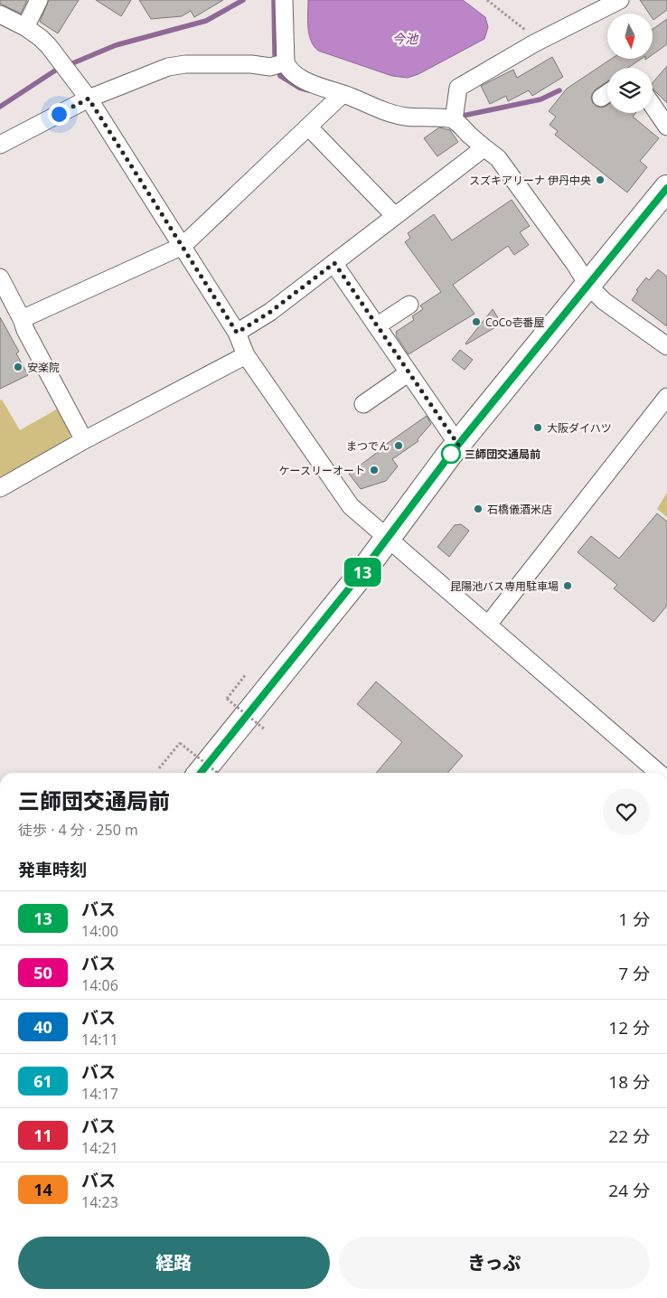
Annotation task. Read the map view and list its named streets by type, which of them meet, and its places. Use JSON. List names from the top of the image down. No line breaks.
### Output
{"water":["今池"],"places":["スズキアリーナ 伊丹中央","CoCo壱番屋","安楽院","大阪ダイハツ","まつでん","三師団交通局前","ケースリーオート","石橋儀酒米店","昆陽池バス専用駐車場"],"lines":["bus line 13"],"north":"bottom","page":{"on_map":"13","heading":[["三師団交通局前","徒歩 · 4 分 · 250 m"],"発車時刻"],"list":[{"mark":"13","name":"バス","note":"14:00","value":"1 分"},{"mark":"50","name":"バス","note":"14:06","value":"7 分"},{"mark":"40","name":"バス","note":"14:11","value":"12 分"},{"mark":"61","name":"バス","note":"14:17","value":"18 分"},{"mark":"11","name":"バス","note":"14:21","value":"22 分"},{"mark":"14","name":"バス","note":"14:23","value":"24 分"}],"buttons":["経路","きっぷ"]}}
